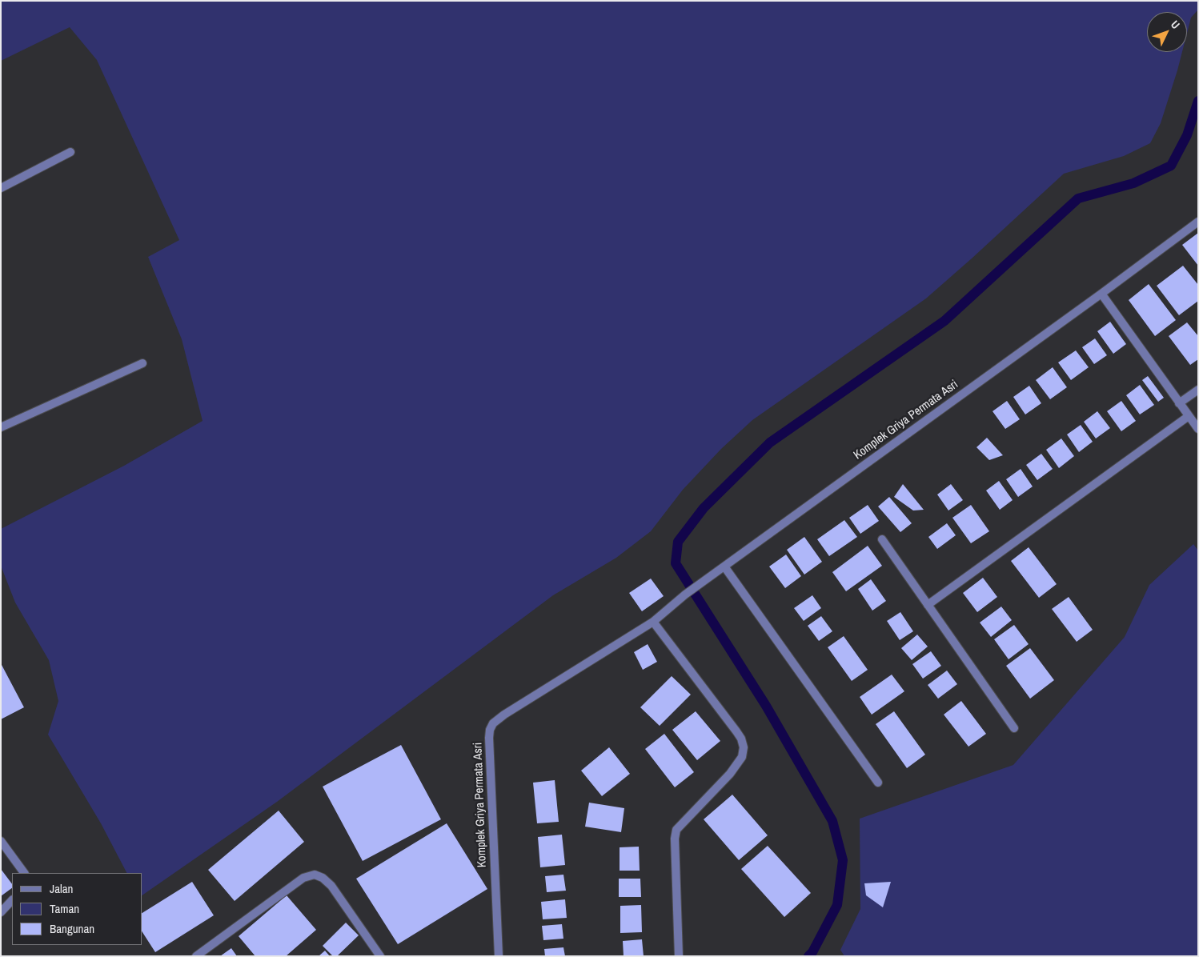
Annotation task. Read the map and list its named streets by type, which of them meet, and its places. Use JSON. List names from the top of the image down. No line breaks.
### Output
{"streets":{"street":["Komplek Griya Permata Asri"]},"legend":["Jalan","Taman","Bangunan"],"north":"top right"}
